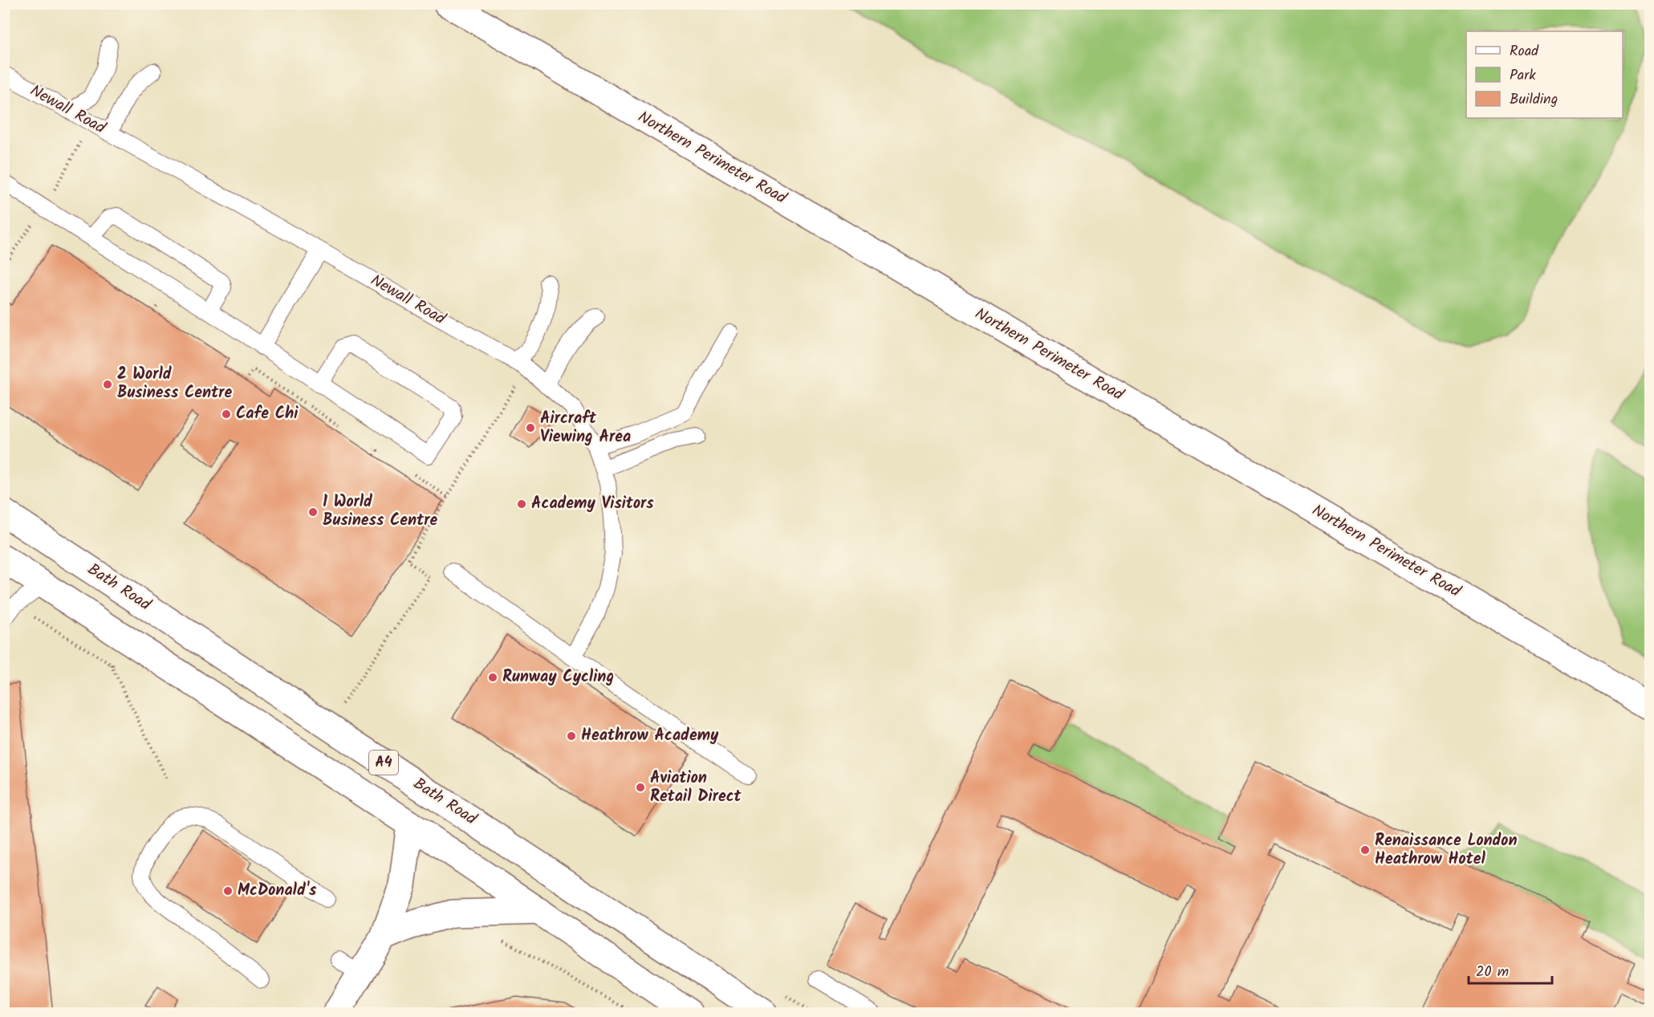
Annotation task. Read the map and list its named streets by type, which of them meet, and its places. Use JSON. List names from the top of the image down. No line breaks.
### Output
{"streets":{"main road":["Northern Perimeter Road","Bath Road","A4"],"lane":["Newall Road"]},"places":["2 World Business Centre","Cafe Chi","Aircraft Viewing Area","Academy Visitors","1 World Business Centre","Runway Cycling","Heathrow Academy","Aviation Retail Direct","Renaissance London Heathrow Hotel","McDonald's"],"legend":["Road","Park","Building"],"scale_bar":"20 m"}
